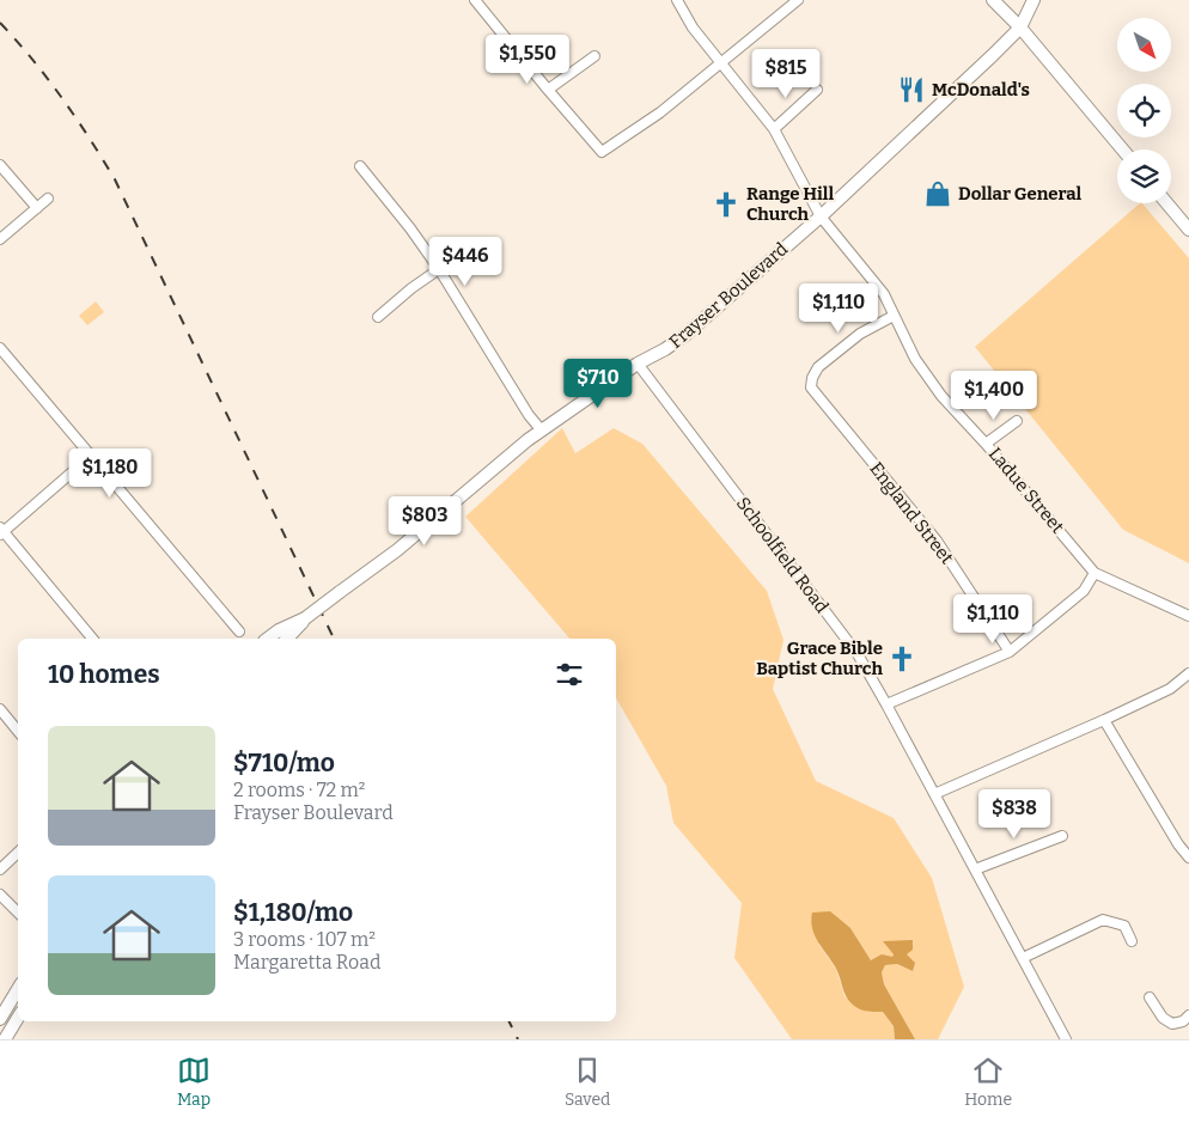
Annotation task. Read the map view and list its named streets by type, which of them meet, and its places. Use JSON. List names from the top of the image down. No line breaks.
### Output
{"streets":{"main road":["Frayser Boulevard"],"street":["Ladue Street","England Street","Schoolfield Road"]},"crossings":[["Frayser Boulevard","Ladue Street"],["Frayser Boulevard","Schoolfield Road"],["Ladue Street","England Street"]],"places":{"restaurant":["McDonald's"],"shop":["Dollar General"],"church":["Range Hill Church","Grace Bible Baptist Church"]},"north":"bottom right","page":{"price":["$1,550","$815","$446","$1,110","$710","$1,400","$1,180","$803","$1,110","$838"],"heading":"10 homes","list":[{"name":"$710/mo","note":"2 rooms · 72 m² · Frayser Boulevard"},{"name":"$1,180/mo","note":"3 rooms · 107 m² · Margaretta Road"}],"tabs":["Map","Saved","Home"]}}
